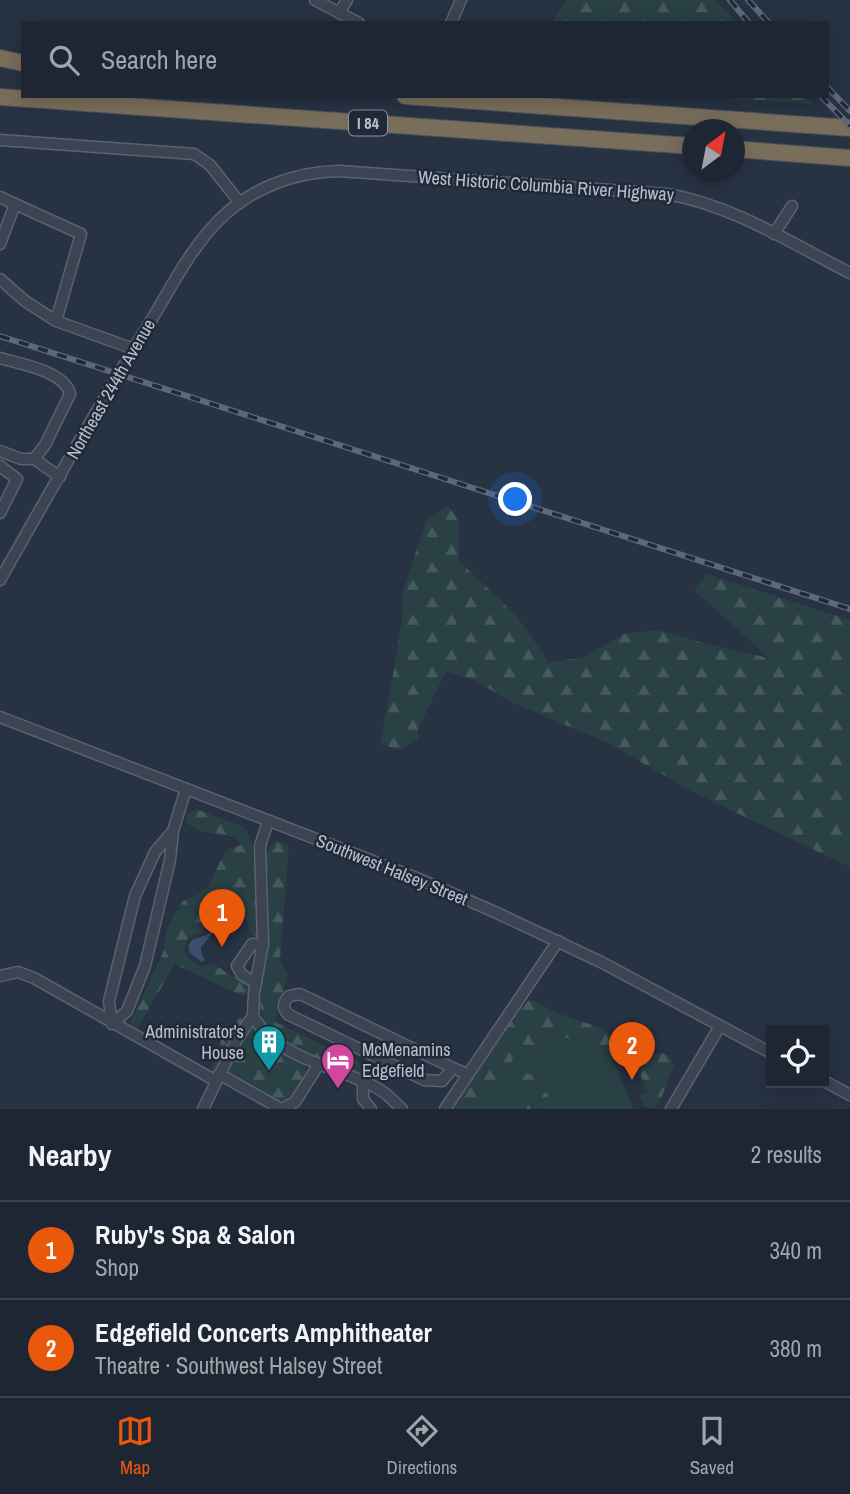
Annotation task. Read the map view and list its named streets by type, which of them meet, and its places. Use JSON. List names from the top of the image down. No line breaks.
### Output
{"streets":{"highway":["I 84"],"street":["West Historic Columbia River Highway","Northeast 244th Avenue","Southwest Halsey Street"]},"crossings":[["West Historic Columbia River Highway","Northeast 244th Avenue"]],"places":{"building":["Administrator's House"],"hotel":["McMenamins Edgefield"]},"north":"top right","page":{"search":"Search here","pins":["1","2"],"heading":["Nearby","2 results"],"list":[{"mark":"1","name":"Ruby's Spa & Salon","note":"Shop","value":"340 m"},{"mark":"2","name":"Edgefield Concerts Amphitheater","note":"Theatre · Southwest Halsey Street","value":"380 m"}],"nav":["Map","Directions","Saved"]}}
